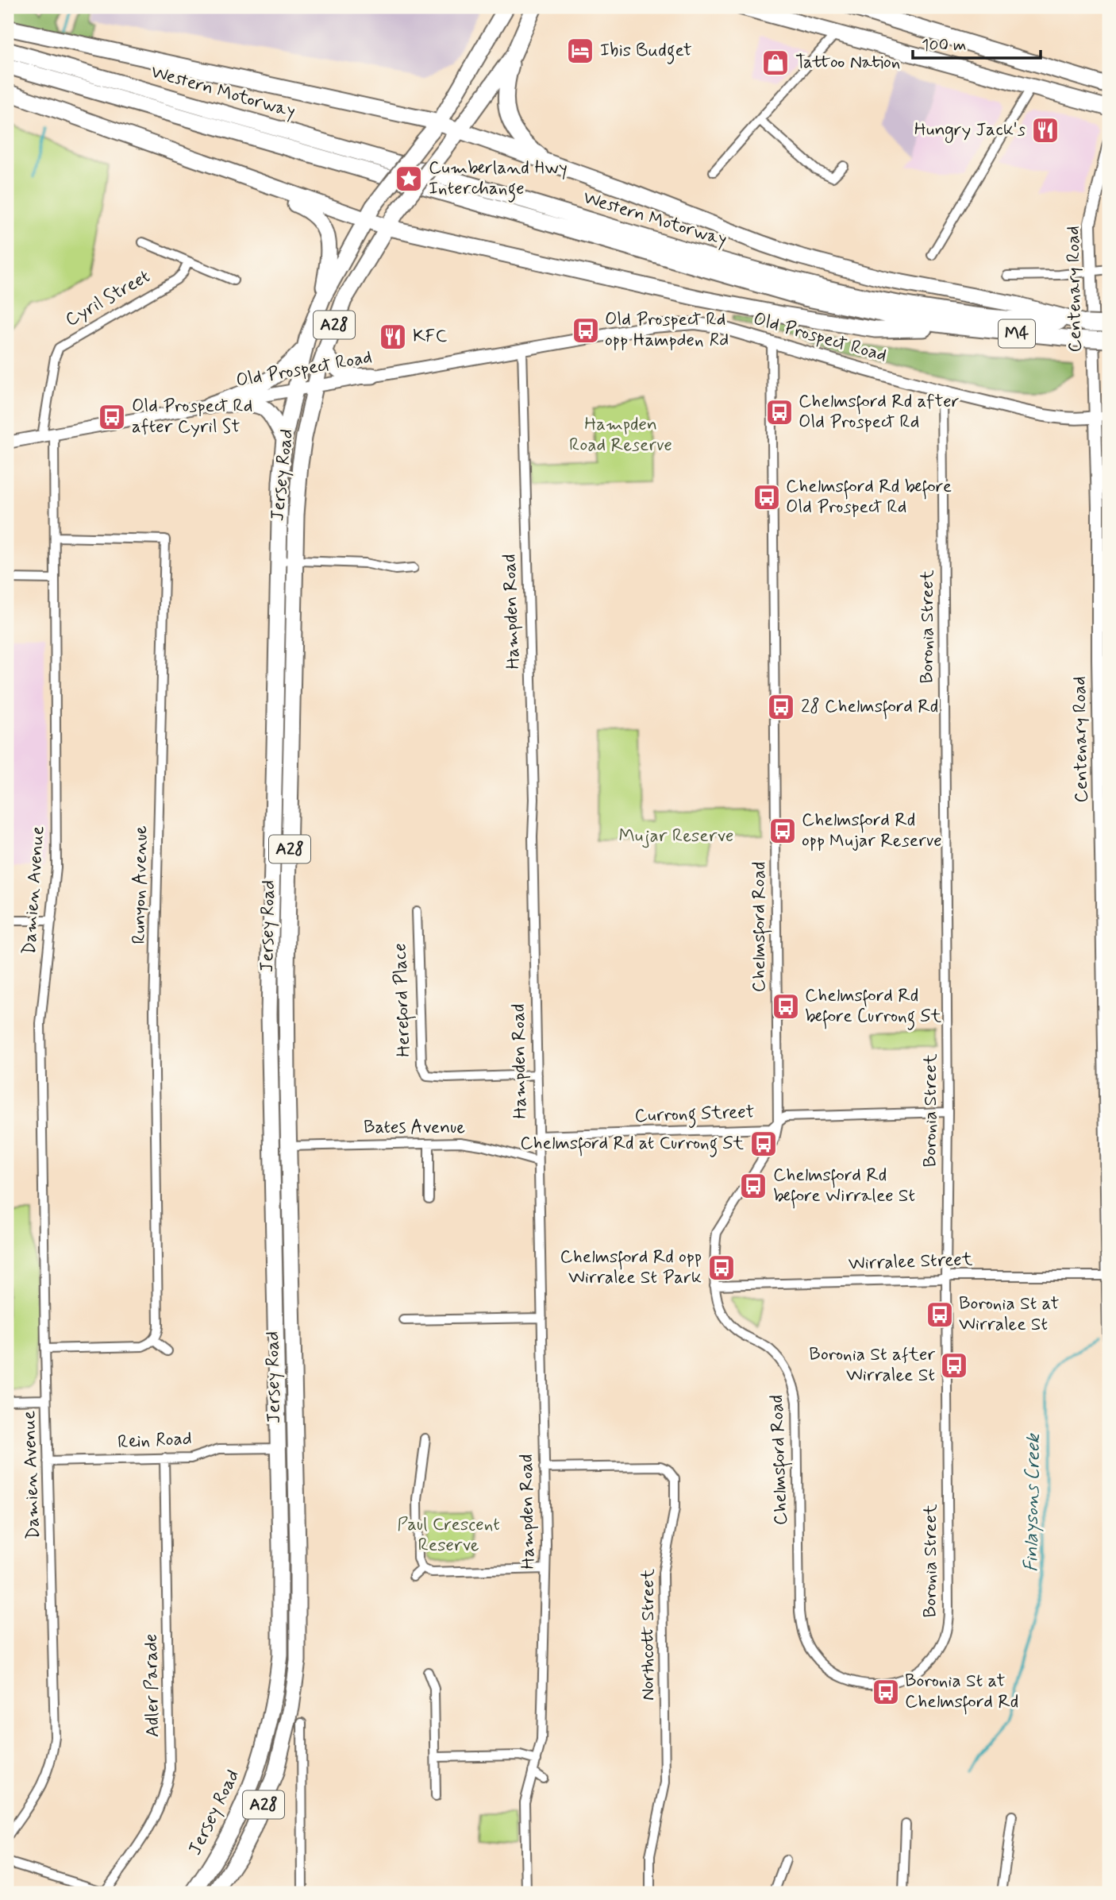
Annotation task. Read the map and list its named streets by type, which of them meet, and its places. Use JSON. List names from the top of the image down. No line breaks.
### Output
{"streets":{"highway":["Western Motorway","A28","M4","Jersey Road"],"main road":["Centenary Road","Old Prospect Road"],"street":["Cyril Street","Hampden Road","Boronia Street","Runyon Avenue","Damien Avenue","Chelmsford Road","Hereford Place","Currong Street","Bates Avenue","Wirralee Street","Rein Road","Northcott Street","Adler Parade"]},"crossings":[["Centenary Road","Old Prospect Road"],["Centenary Road","Wirralee Street"],["Cyril Street","Old Prospect Road"],["Old Prospect Road","Jersey Road"],["Old Prospect Road","Hampden Road"],["Old Prospect Road","Boronia Street"],["Old Prospect Road","Damien Avenue"],["Old Prospect Road","Chelmsford Road"],["Jersey Road","Bates Avenue"],["Jersey Road","Rein Road"],["Hampden Road","Hereford Place"],["Hampden Road","Currong Street"],["Hampden Road","Bates Avenue"],["Hampden Road","Northcott Street"],["Boronia Street","Chelmsford Road"],["Boronia Street","Currong Street"],["Boronia Street","Wirralee Street"],["Runyon Avenue","Damien Avenue"],["Damien Avenue","Rein Road"],["Chelmsford Road","Currong Street"],["Chelmsford Road","Wirralee Street"],["Rein Road","Adler Parade"]],"water":["Finlaysons Creek"],"parks":["Hampden Road Reserve","Mujar Reserve","Paul Crescent Reserve"],"places":{"hotel":["Ibis Budget"],"shop":["Tattoo Nation"],"restaurant":["Hungry Jack's","KFC"],"place":["Cumberland Hwy Interchange"],"bus stop":["Old Prospect Rd opp Hampden Rd","Chelmsford Rd after Old Prospect Rd","Old Prospect Rd after Cyril St","Chelmsford Rd before Old Prospect Rd","28 Chelmsford Rd","Chelmsford Rd opp Mujar Reserve","Chelmsford Rd before Currong St","Chelmsford Rd at Currong St","Chelmsford Rd before Wirralee St","Chelmsford Rd opp Wirralee St Park","Boronia St at Wirralee St","Boronia St after Wirralee St","Boronia St at Chelmsford Rd"]},"scale_bar":"100 m"}
